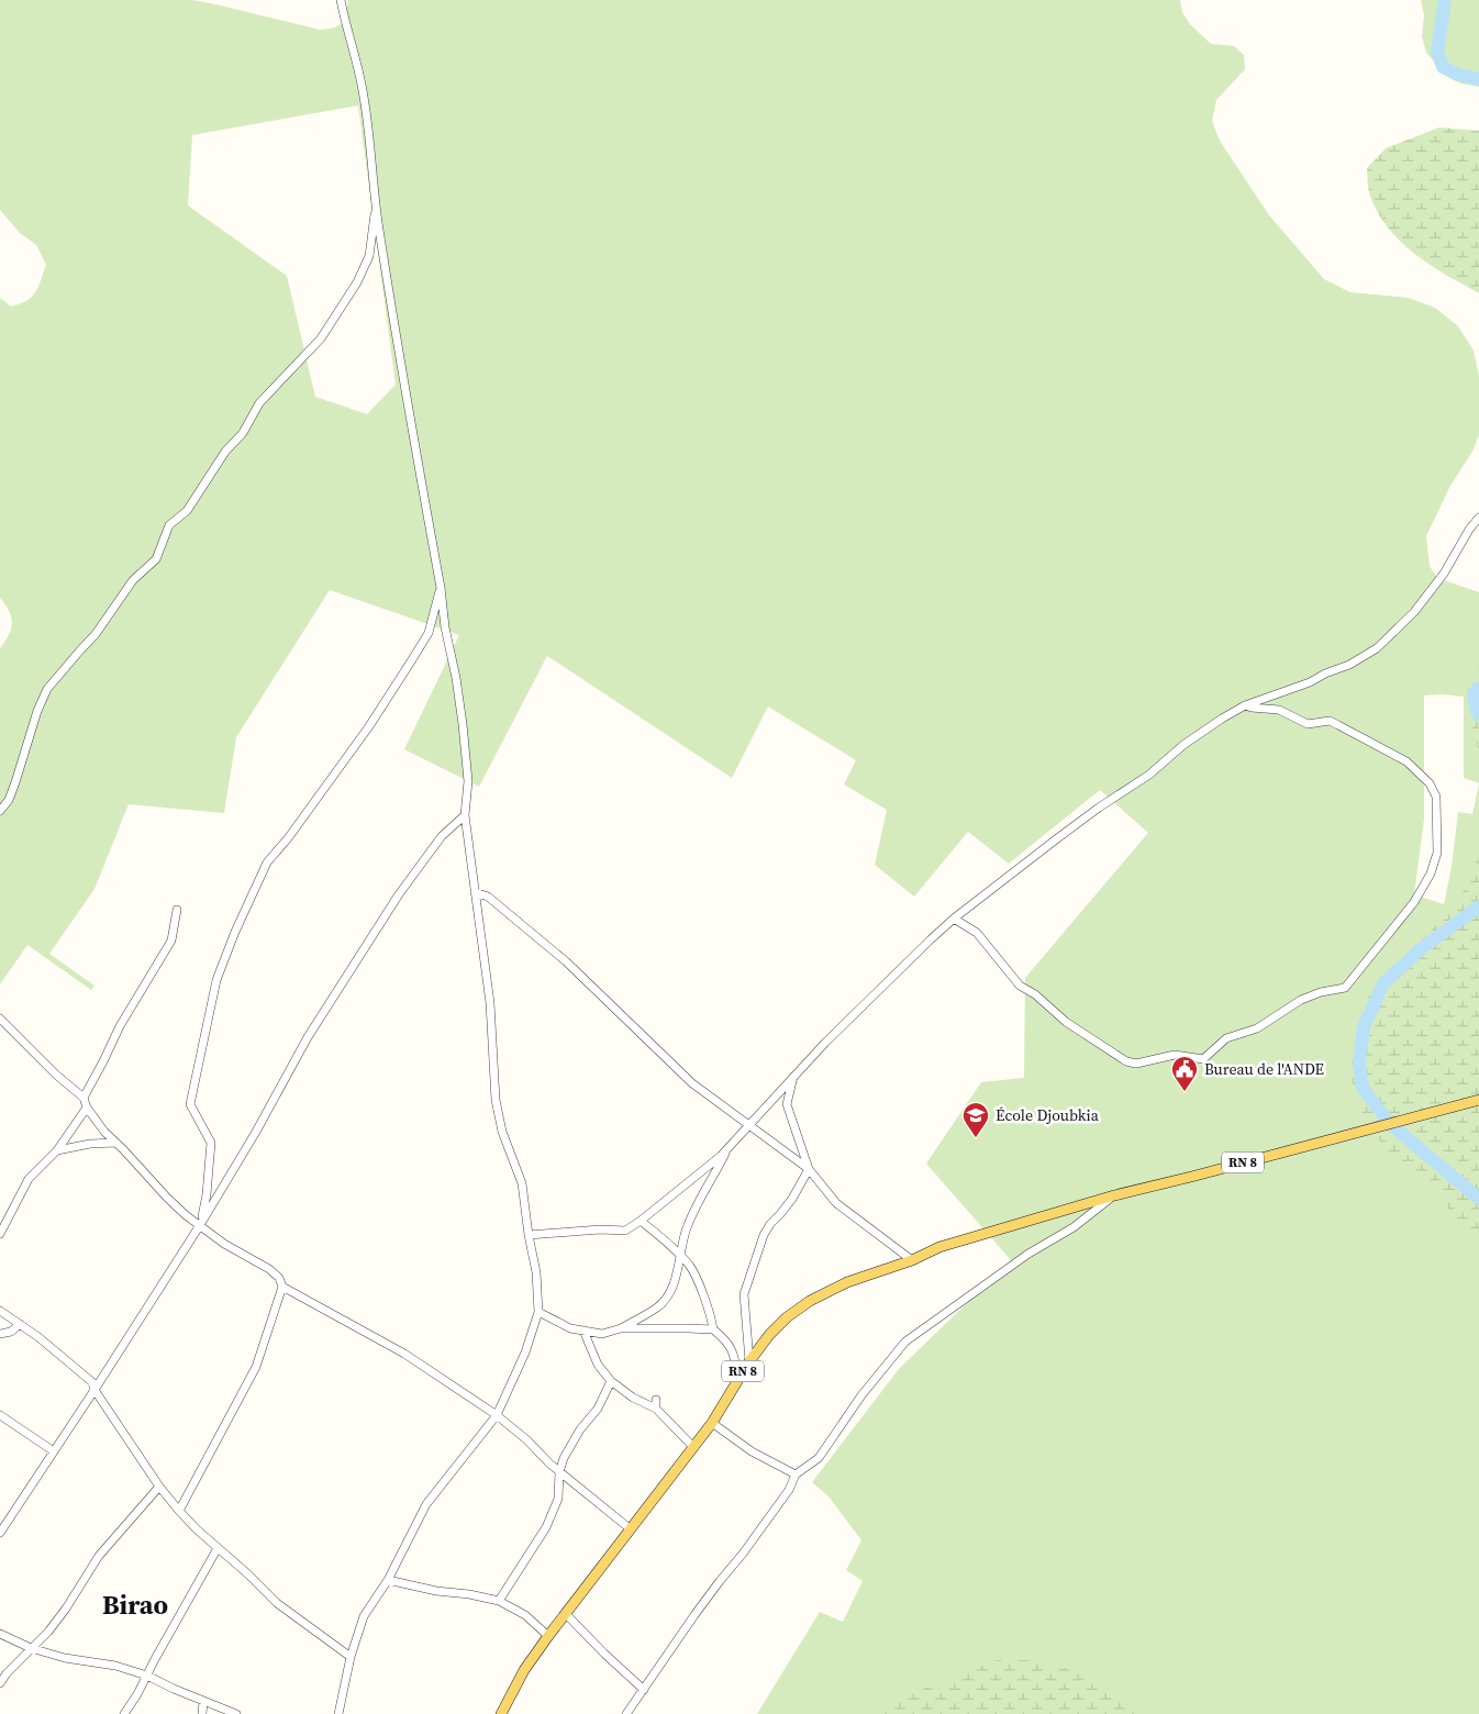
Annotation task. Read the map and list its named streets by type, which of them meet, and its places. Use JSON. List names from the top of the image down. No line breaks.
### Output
{"streets":{"main road":["RN 8"]},"districts":["Birao"],"places":{"public building":["Bureau de l'ANDE"],"school or university":["École Djoubkia"]}}
